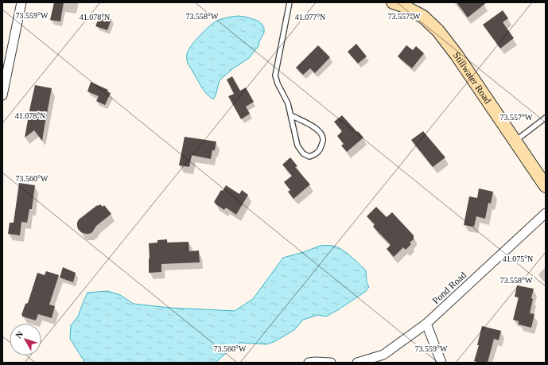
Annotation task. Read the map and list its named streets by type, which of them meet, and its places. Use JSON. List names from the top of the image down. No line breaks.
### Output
{"streets":{"main road":["Stillwater Road"],"street":["Pond Road"]},"north":"top left","coordinates":["73.559°W","73.558°W","73.557°W","41.078°N","41.077°N","73.560°W","41.075°N"]}
